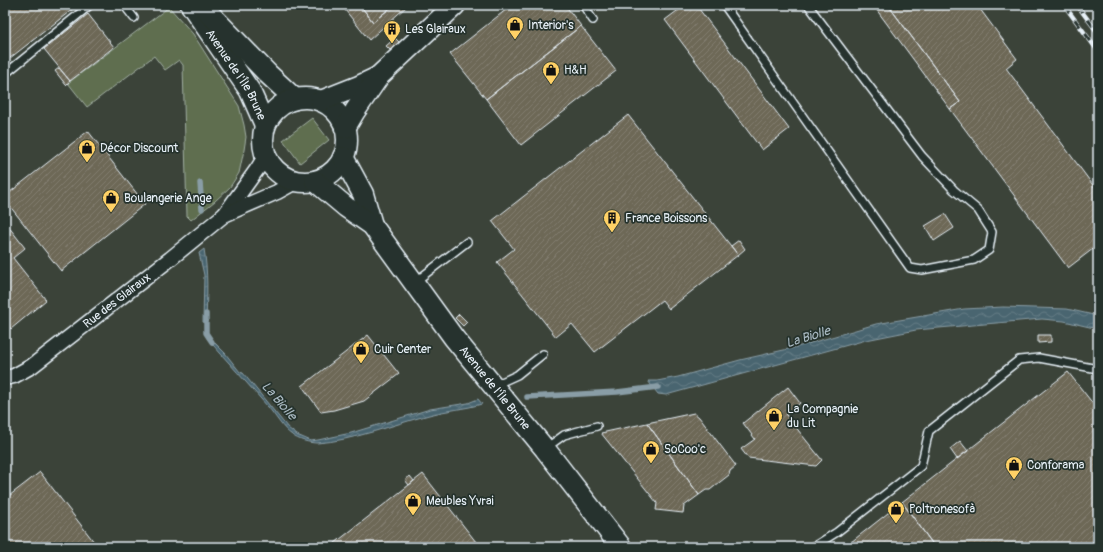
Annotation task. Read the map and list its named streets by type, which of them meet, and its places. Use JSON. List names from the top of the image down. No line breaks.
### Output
{"streets":{"street":["Avenue de l'Île Brune","Rue des Glairaux"]},"crossings":[["Avenue de l'Île Brune","Rue des Glairaux"]],"water":["La Biolle"],"places":{"shop":["Interior's","H&H","Décor Discount","Boulangerie Ange","Cuir Center","La Compagnie du Lit","SoCoo'c","Conforama","Meubles Yvrai","Poltronesofà"],"building":["Les Glairaux","France Boissons"]}}
